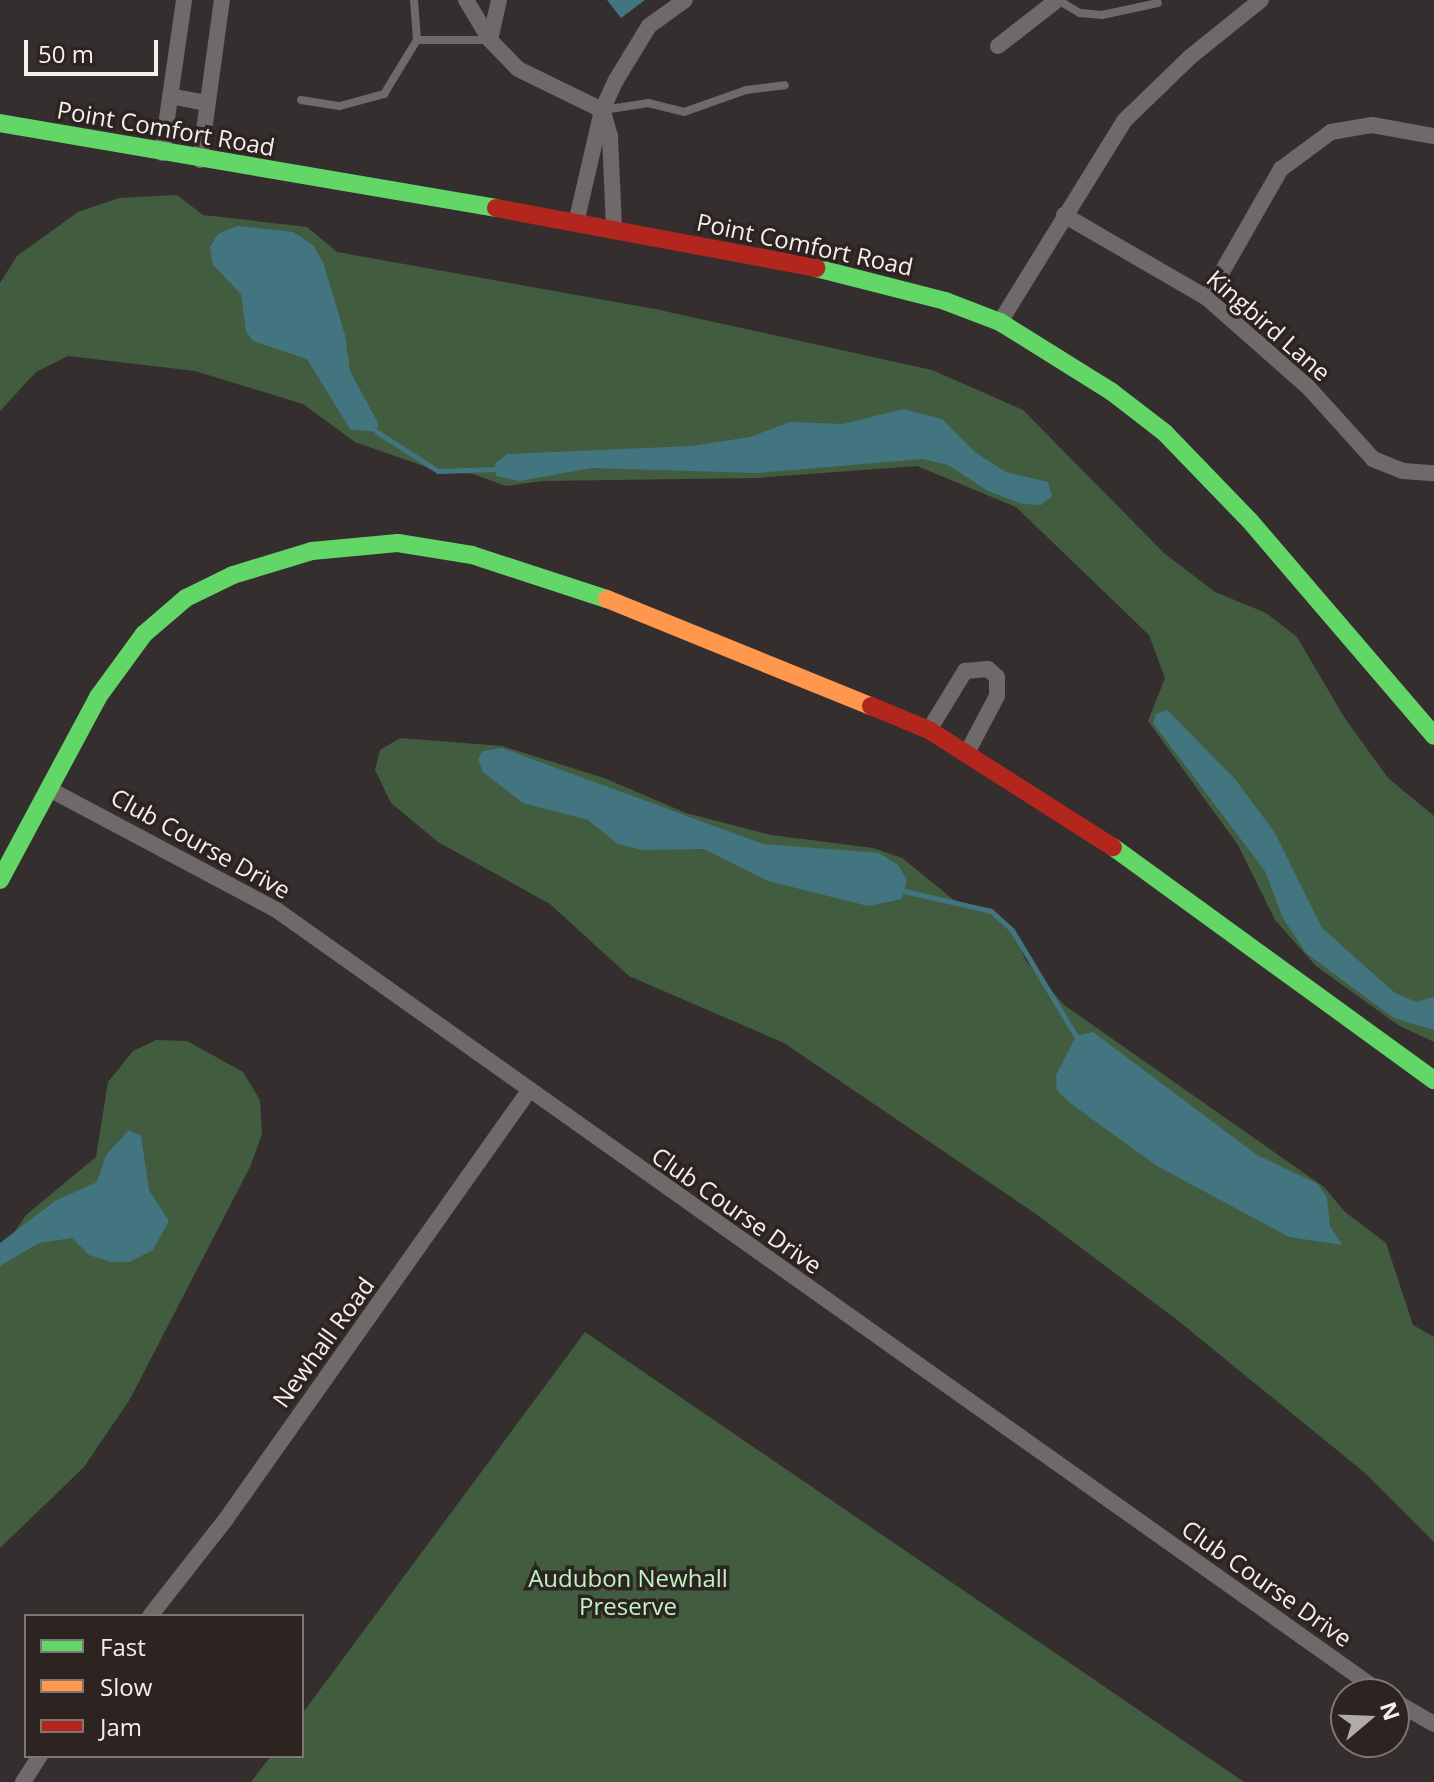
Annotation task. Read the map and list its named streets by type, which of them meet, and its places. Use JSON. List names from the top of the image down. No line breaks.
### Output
{"streets":{"street":["Point Comfort Road","Kingbird Lane","Club Course Drive","Newhall Road"]},"crossings":[["Club Course Drive","Newhall Road"]],"parks":["Audubon Newhall Preserve"],"legend":["Fast","Slow","Jam"],"scale_bar":"50 m","north":"right"}
